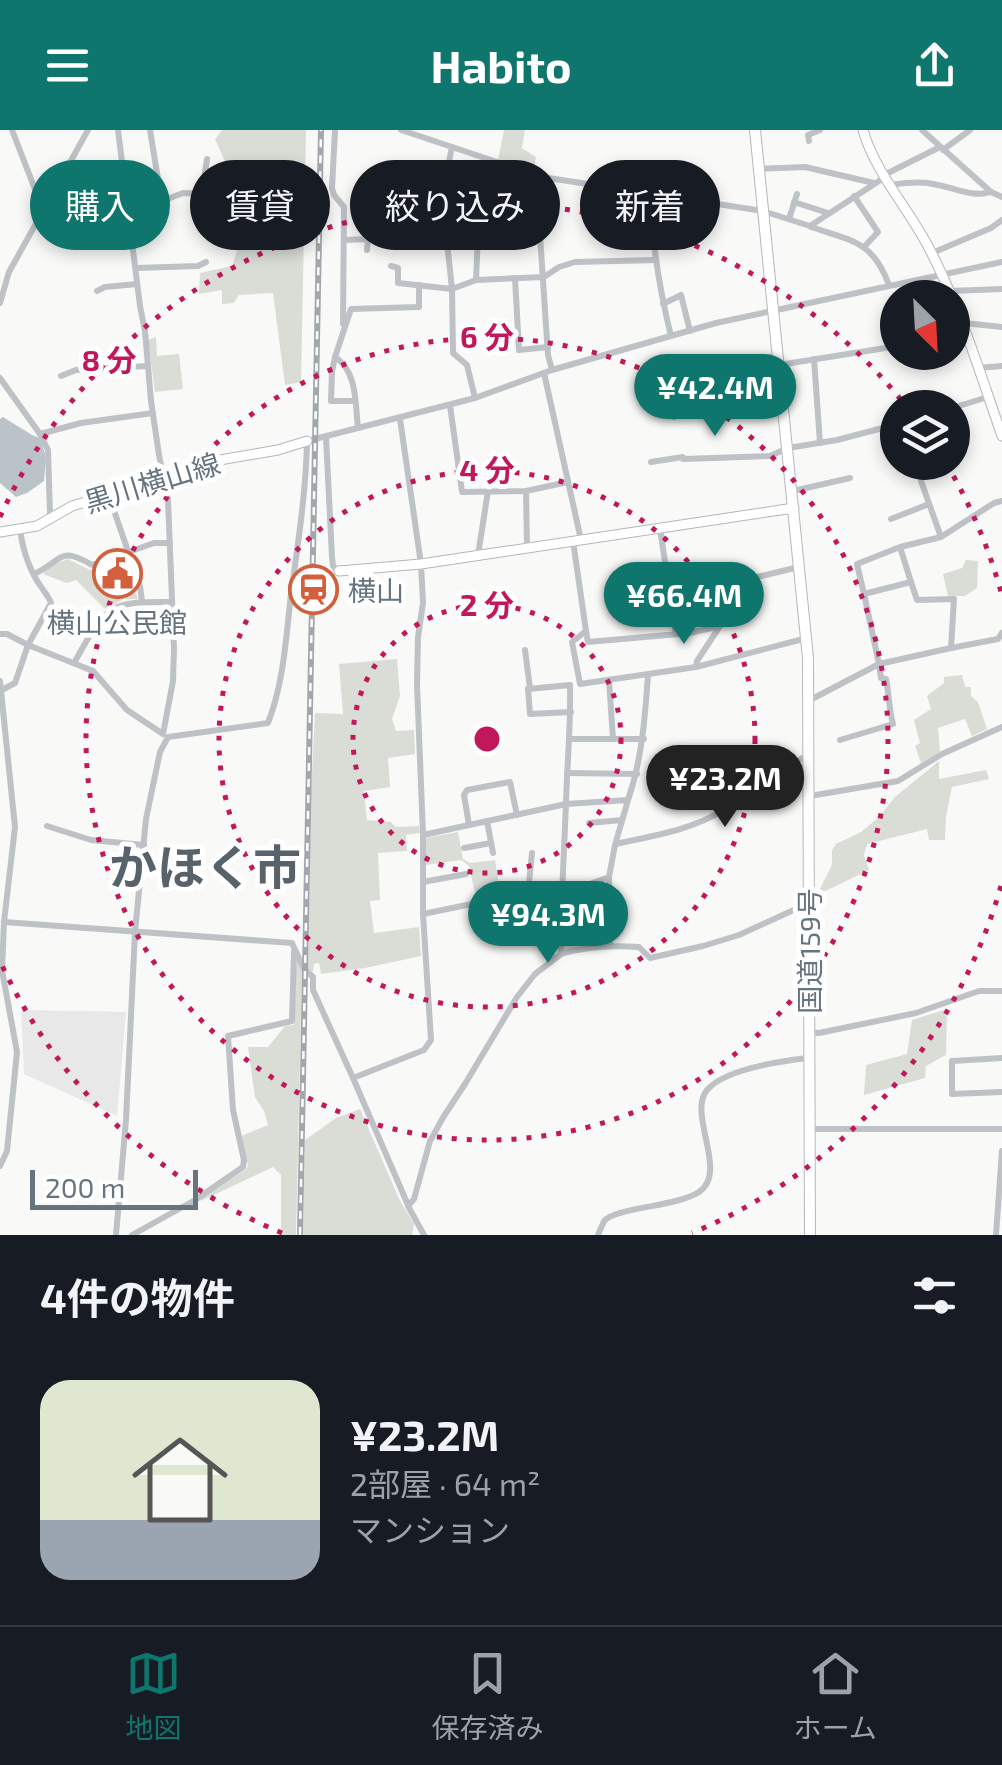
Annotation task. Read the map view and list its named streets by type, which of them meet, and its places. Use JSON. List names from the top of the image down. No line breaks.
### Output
{"streets":{"highway":["国道159号"],"main road":["黒川横山線"]},"districts":["かほく市"],"places":{"public building":["横山公民館"],"station":["横山"]},"scale_bar":"200 m","north":"bottom right","page":{"header":"Habito","chip":["購入","賃貸","絞り込み","新着"],"price":["¥42.4M","¥66.4M","¥23.2M","¥94.3M"],"scale":"200 m","heading":"4件の物件","list":[{"name":"¥23.2M","note":"2部屋 · 64 m² · マンション"}],"tabs":["地図","保存済み","ホーム"]},"rings":["6 分","8 分","4 分","2 分"]}
